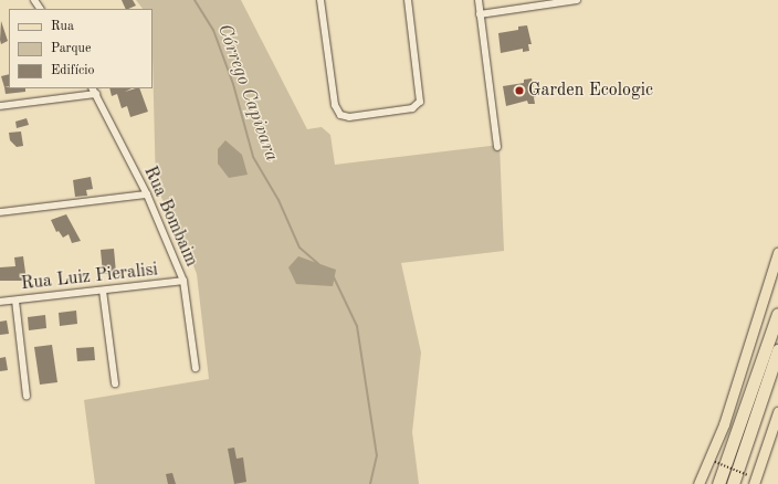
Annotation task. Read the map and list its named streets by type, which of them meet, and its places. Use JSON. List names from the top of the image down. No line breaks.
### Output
{"streets":{"street":["Rua Bombaim","Rua Luiz Pieralisi"]},"crossings":[["Rua Bombaim","Rua Luiz Pieralisi"]],"water":["Córrego Capivara"],"places":["Garden Ecologic"],"legend":["Rua","Parque","Edifício"]}
